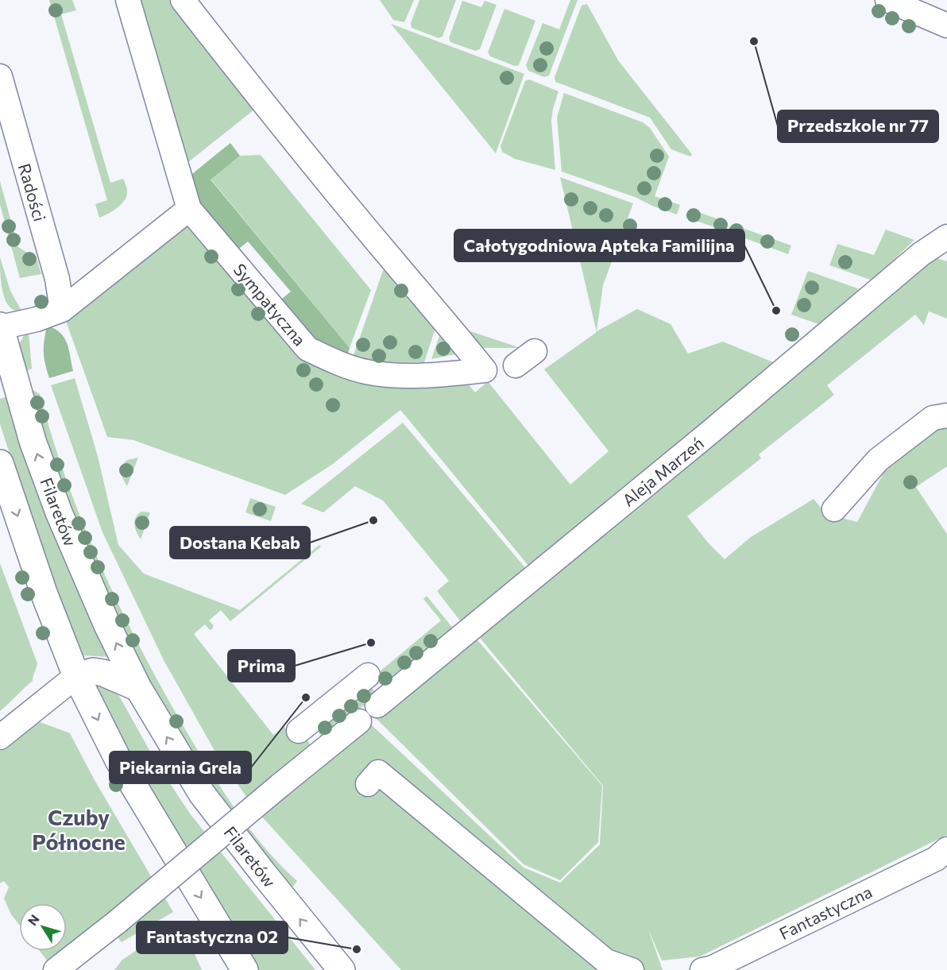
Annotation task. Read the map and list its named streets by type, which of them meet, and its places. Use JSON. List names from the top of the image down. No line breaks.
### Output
{"streets":{"main road":["Filaretów"],"street":["Radości","Sympatyczna","Aleja Marzeń","Fantastyczna"]},"districts":["Czuby Północne"],"places":["Przedszkole nr 77","Całotygodniowa Apteka Familijna","Dostana Kebab","Prima","Piekarnia Grela","Fantastyczna 02"],"north":"top left"}
